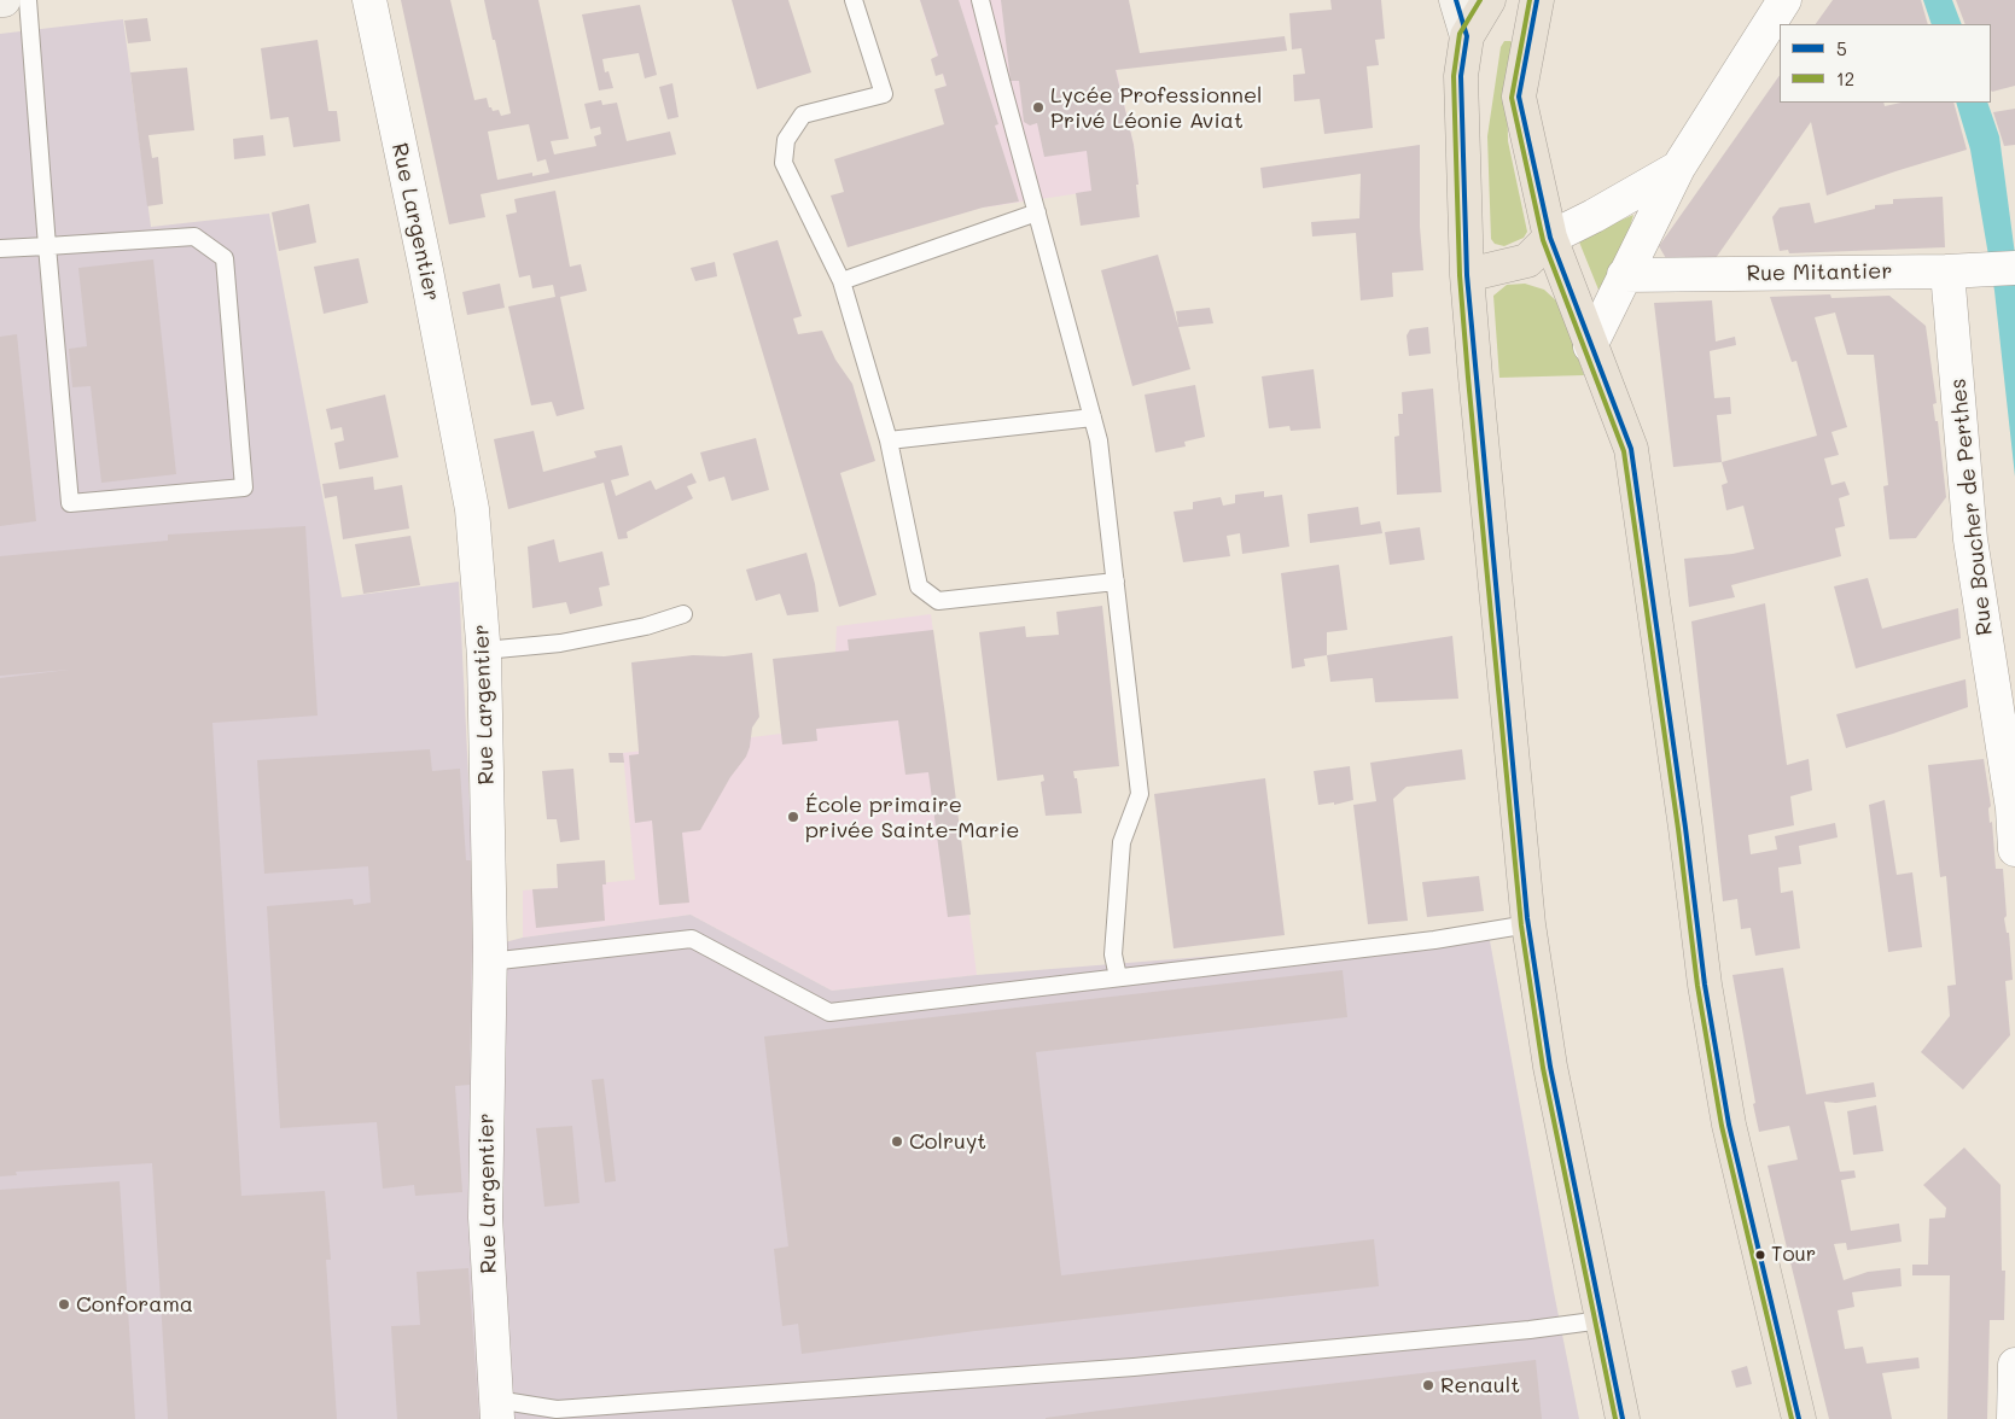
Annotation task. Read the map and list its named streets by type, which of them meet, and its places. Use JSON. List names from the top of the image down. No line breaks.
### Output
{"streets":{"street":["Rue Largentier","Rue Mitantier","Rue Boucher de Perthes"]},"crossings":[["Rue Mitantier","Rue Boucher de Perthes"]],"places":["Lycée Professionnel Privé Léonie Aviat","École primaire privée Sainte-Marie","Colruyt","Tour","Conforama","Renault"],"lines":["transit line 5","transit line 12"],"legend":["5","12"]}
